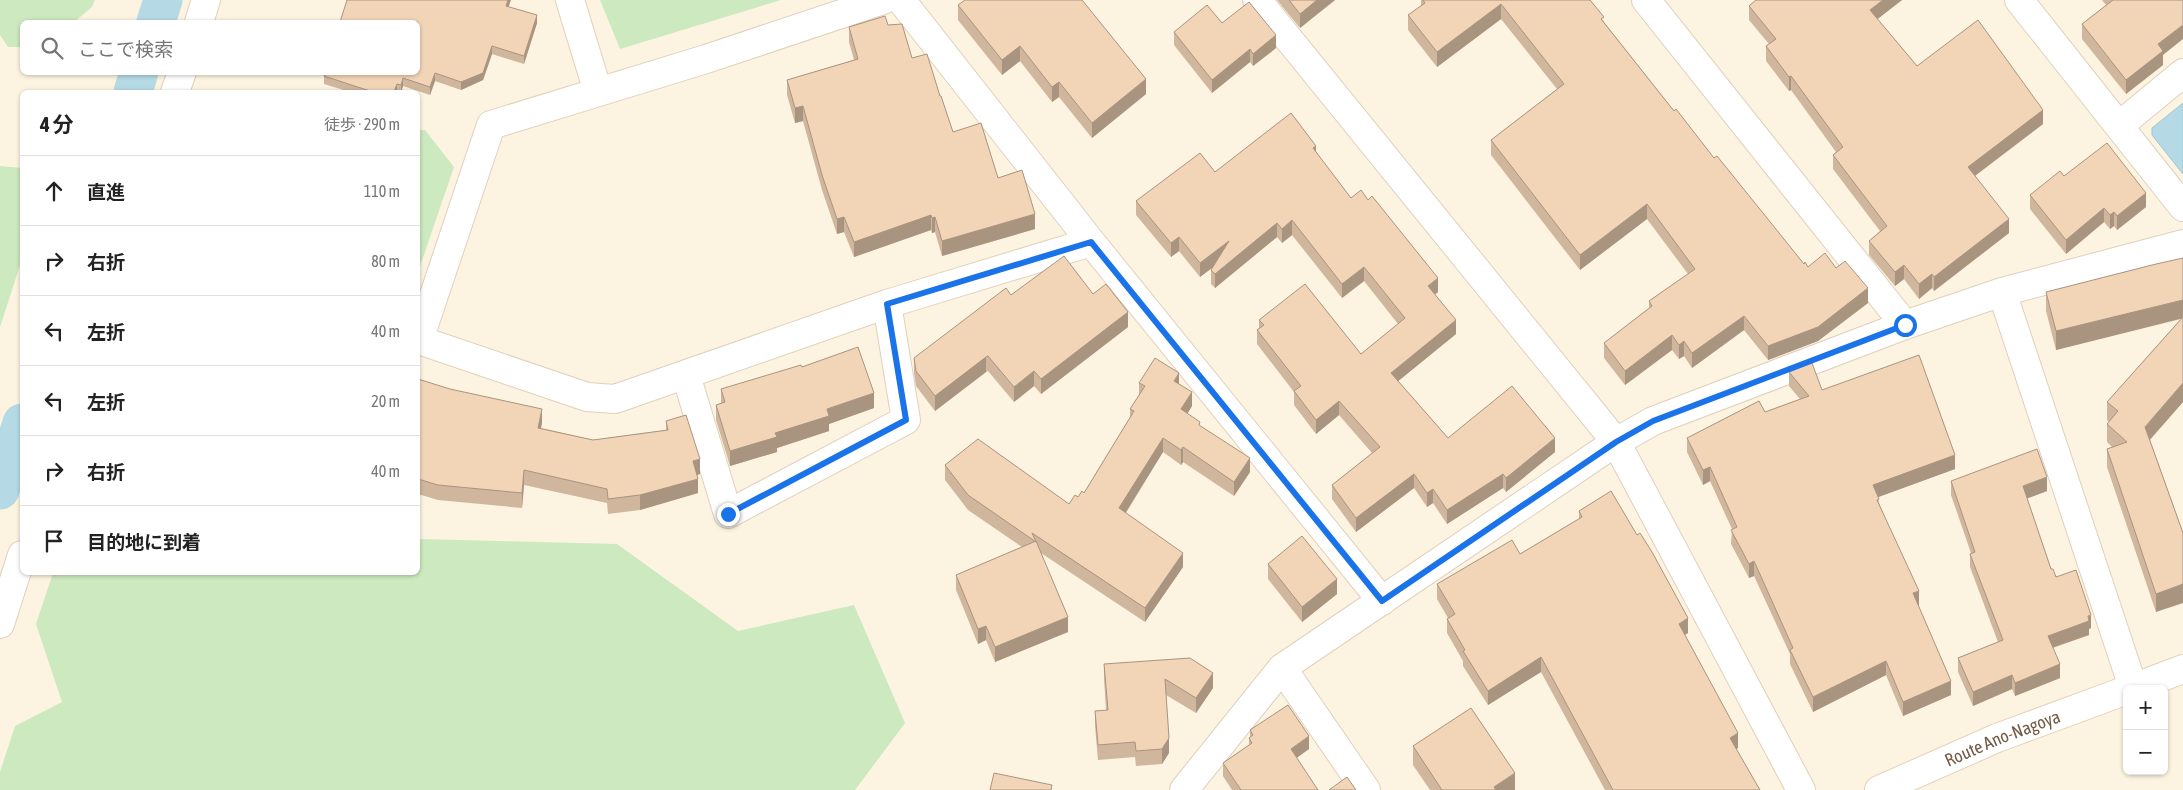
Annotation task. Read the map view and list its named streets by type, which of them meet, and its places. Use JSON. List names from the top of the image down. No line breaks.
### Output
{"streets":{"street":["Route Ano-Nagoya"]},"page":{"search":"ここで検索","heading":["4 分","徒歩 · 290 m"],"list":[["直進","110 m"],["右折","80 m"],["左折","40 m"],["左折","20 m"],["右折","40 m"],"目的地に到着"],"map_buttons":["+","−"]}}
